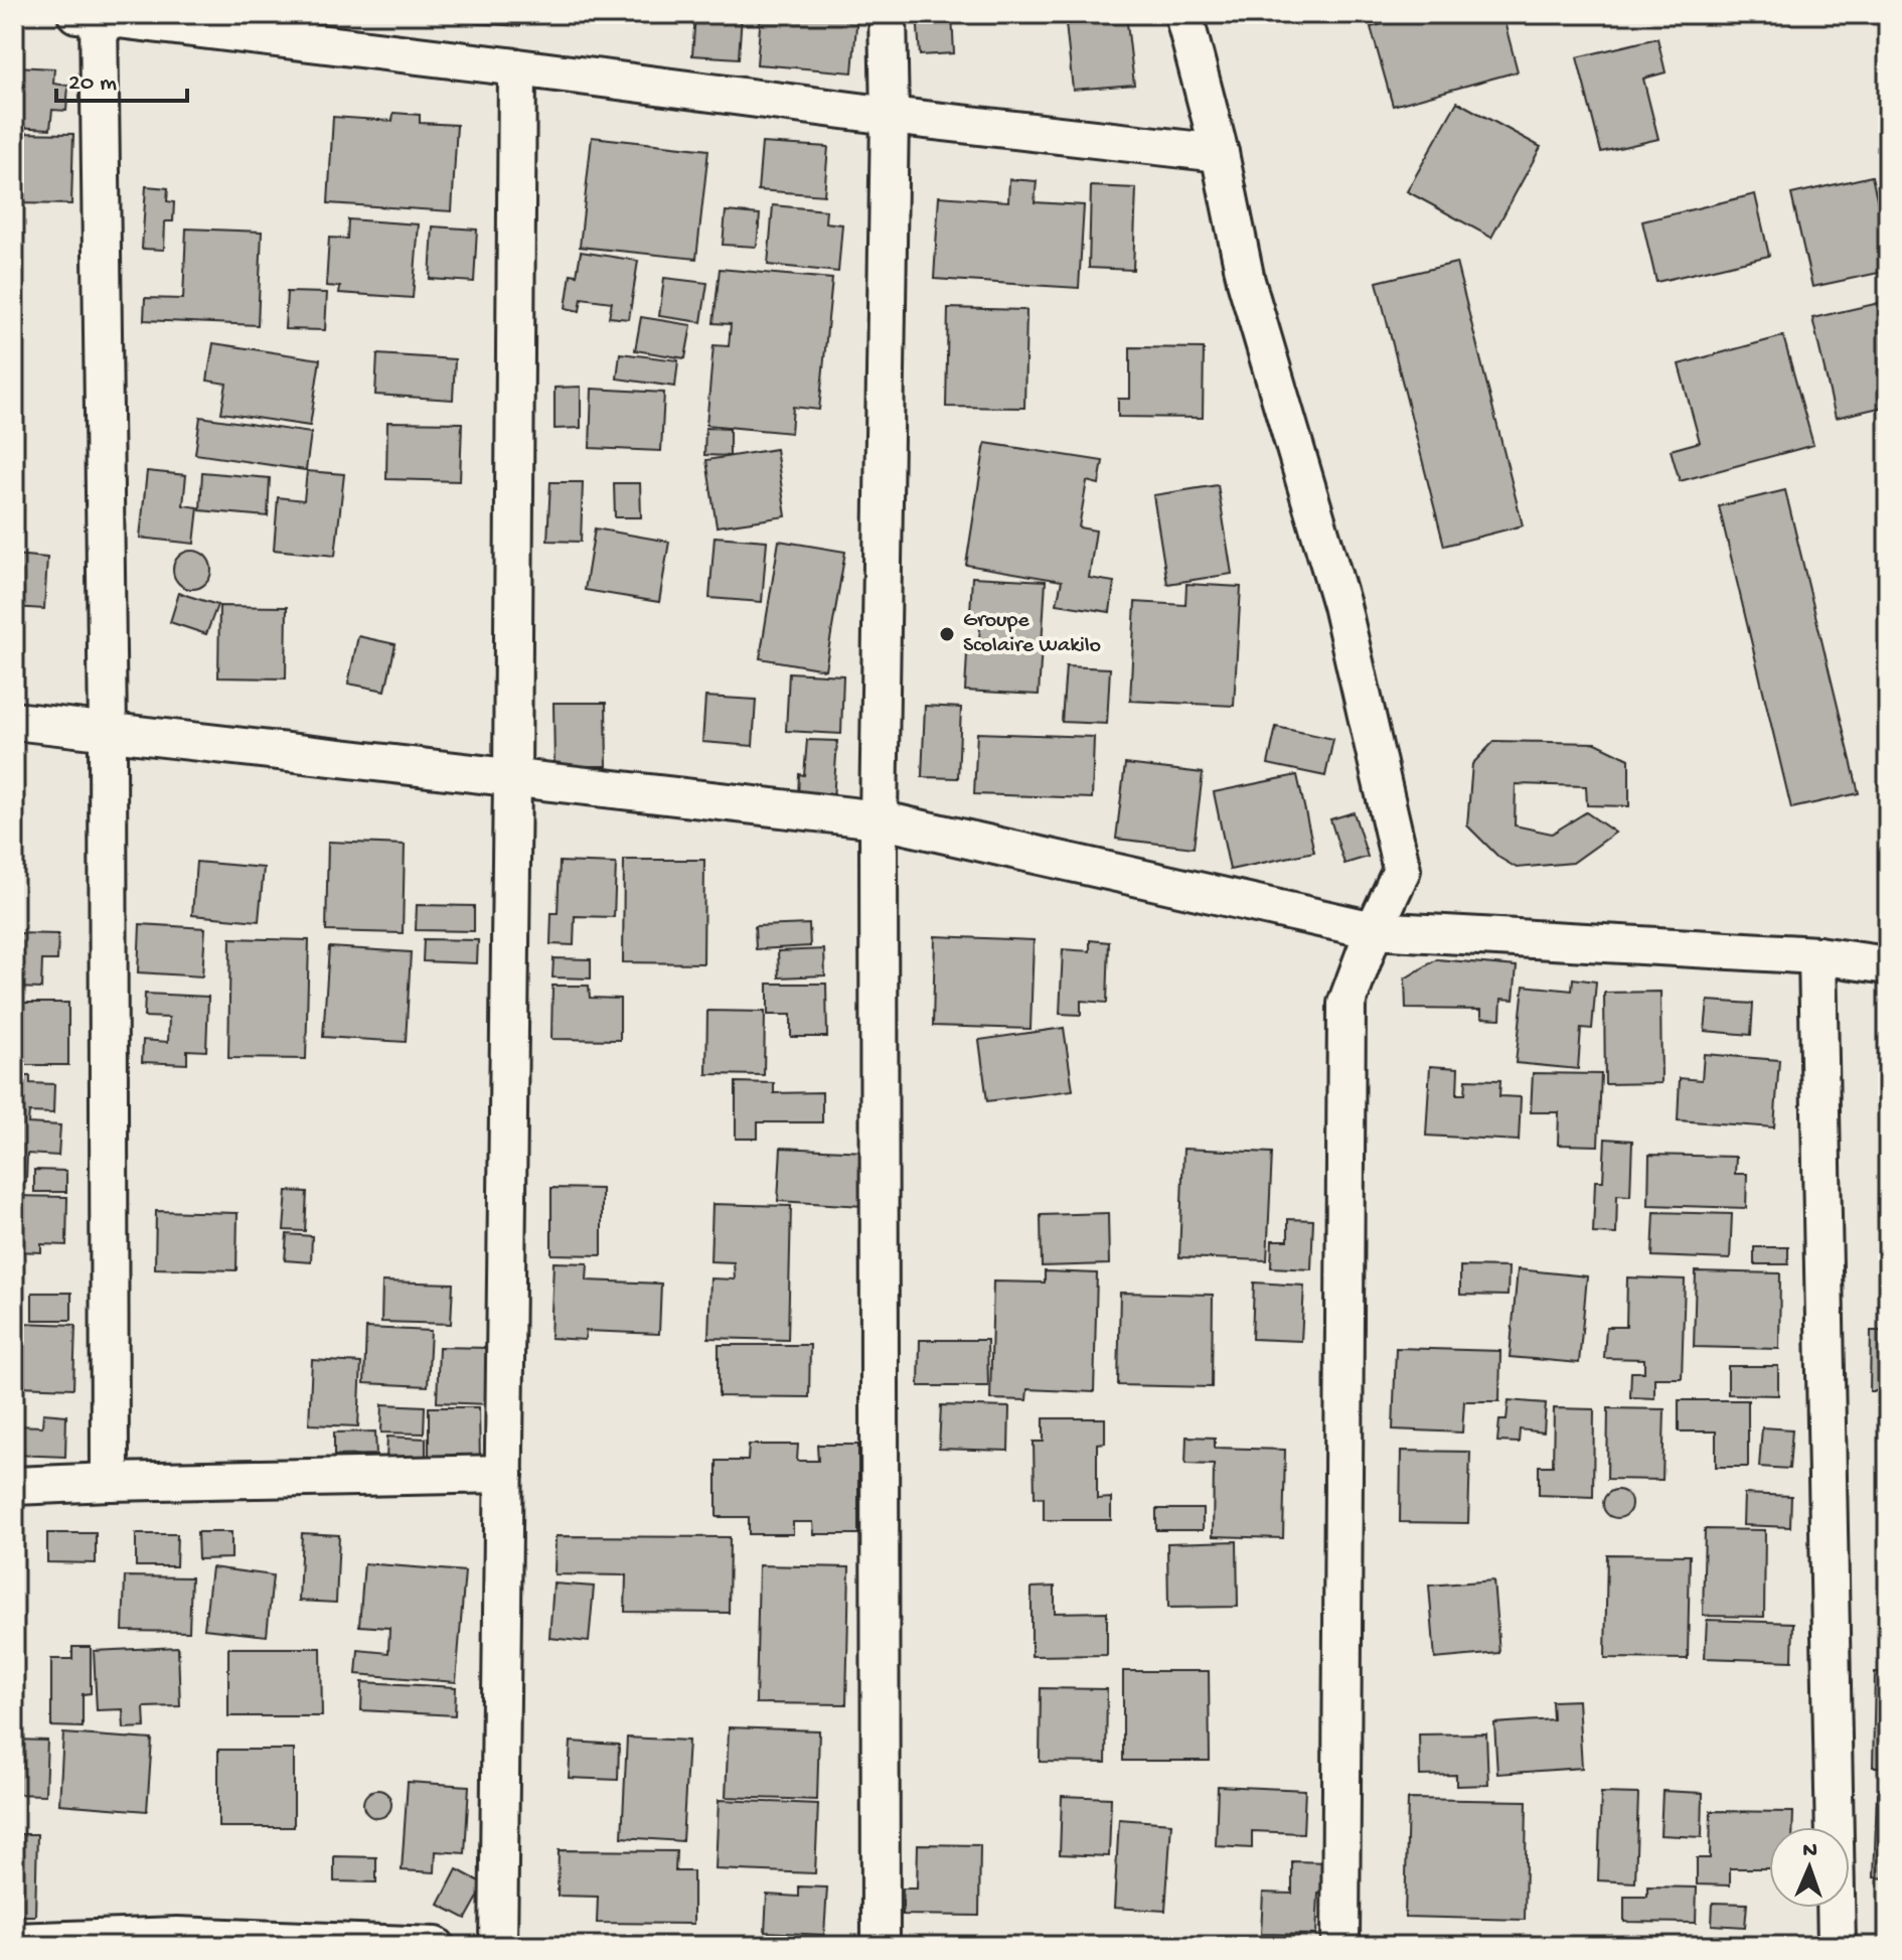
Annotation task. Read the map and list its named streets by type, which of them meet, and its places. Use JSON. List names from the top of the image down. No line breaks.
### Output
{"places":["Groupe Scolaire Wakilo"],"scale_bar":"20 m","north":"top"}
